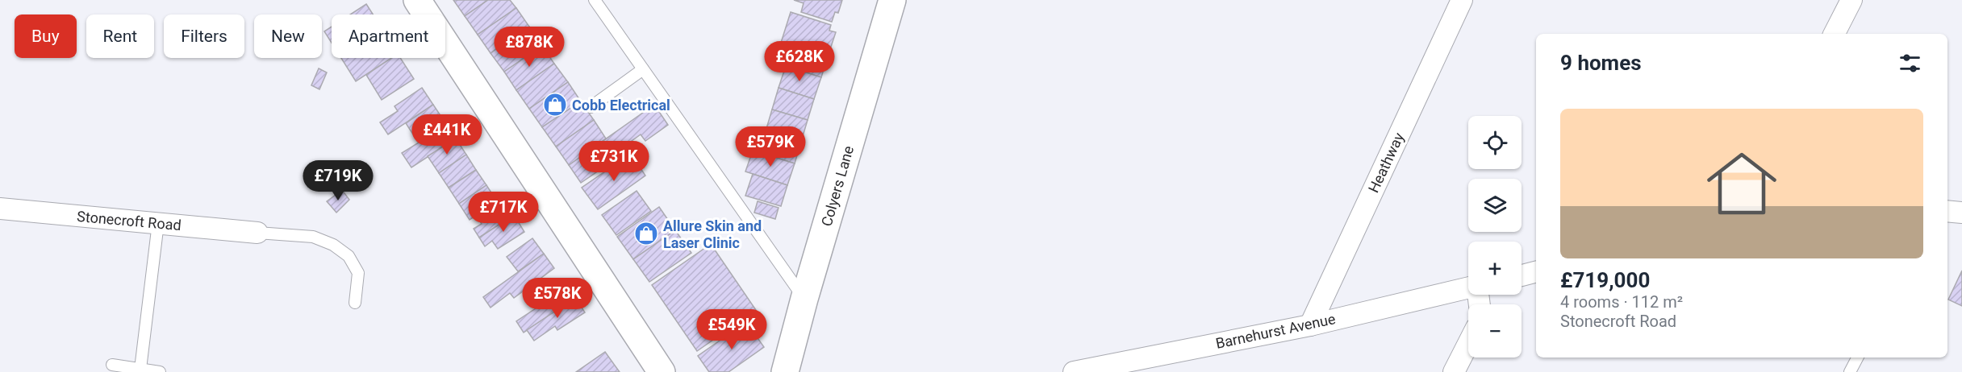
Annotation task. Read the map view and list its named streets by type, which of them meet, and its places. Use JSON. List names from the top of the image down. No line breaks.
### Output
{"streets":{"main road":["Colyers Lane"],"street":["Heathway","Stonecroft Road","Barnehurst Avenue"]},"crossings":[["Heathway","Barnehurst Avenue"]],"places":{"shop":["Cobb Electrical","Allure Skin and Laser Clinic"]},"page":{"chip":["Buy","Rent","Filters","New","Apartment"],"price":["£878K","£628K","£441K","£579K","£731K","£719K","£717K","£578K","£549K"],"heading":"9 homes","list":[{"name":"£719,000","note":"4 rooms · 112 m² · Stonecroft Road"}],"map_buttons":["+","−"]}}
